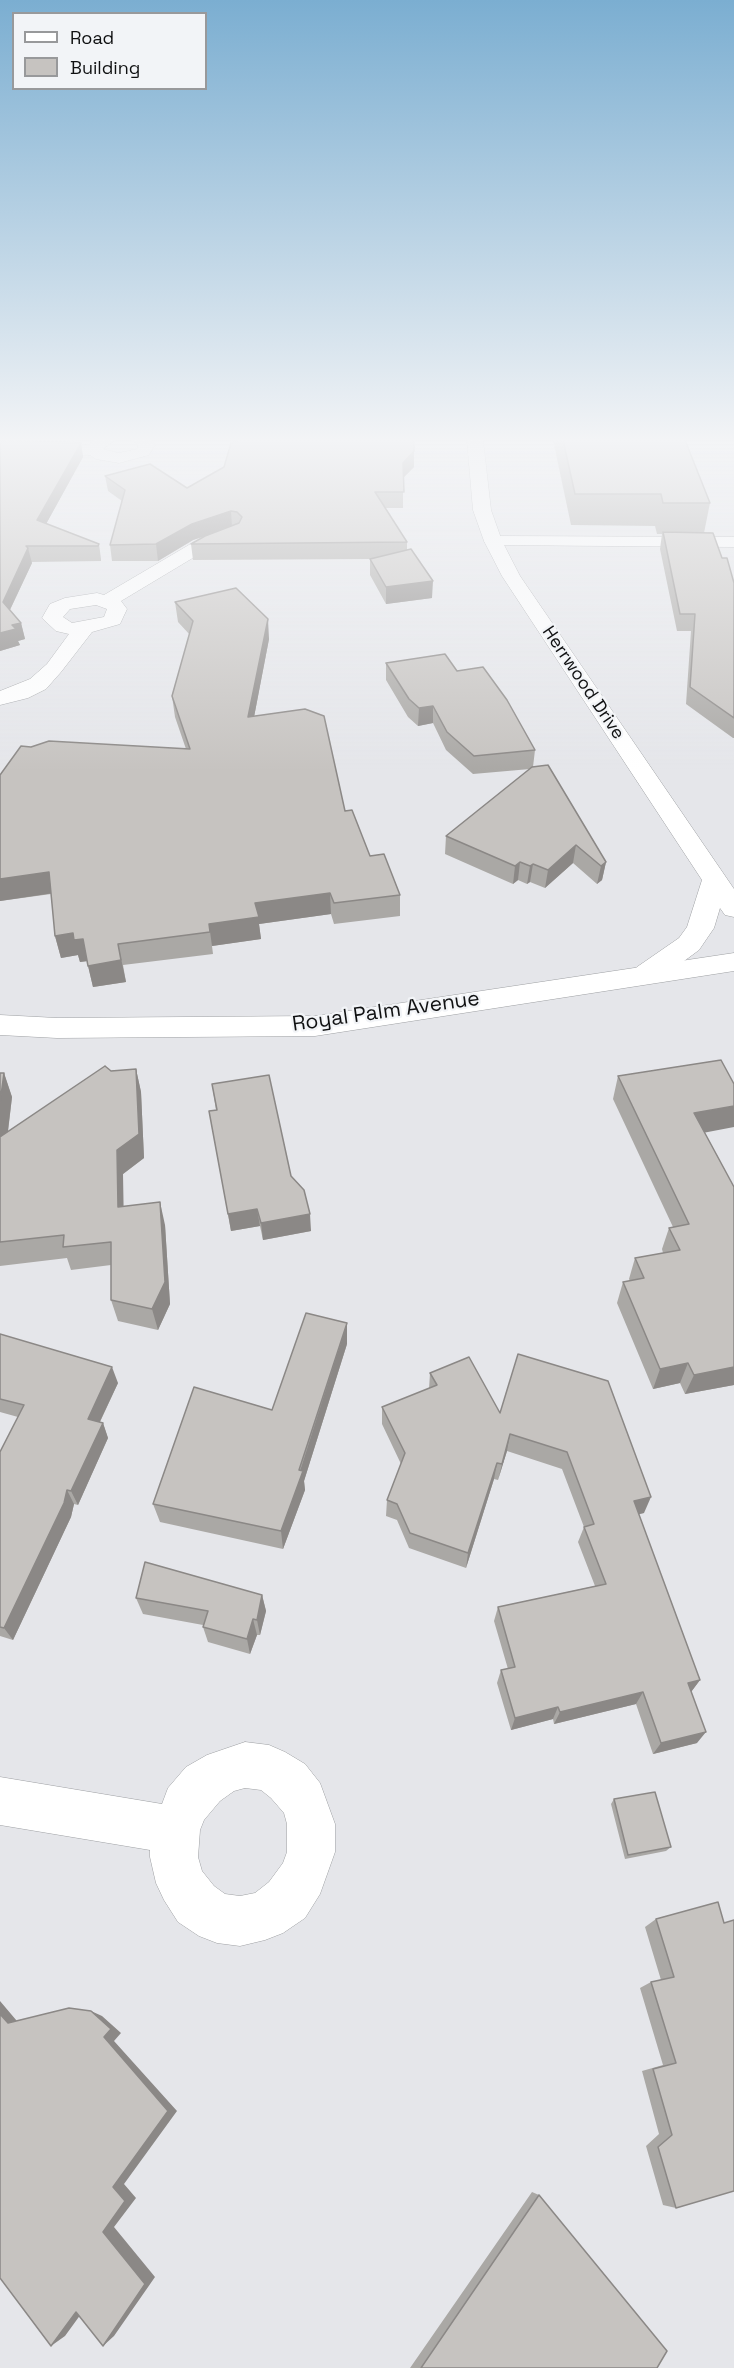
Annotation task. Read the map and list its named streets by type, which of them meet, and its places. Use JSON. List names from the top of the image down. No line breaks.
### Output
{"streets":{"street":["Herrwood Drive","Royal Palm Avenue"]},"legend":["Road","Building"]}
